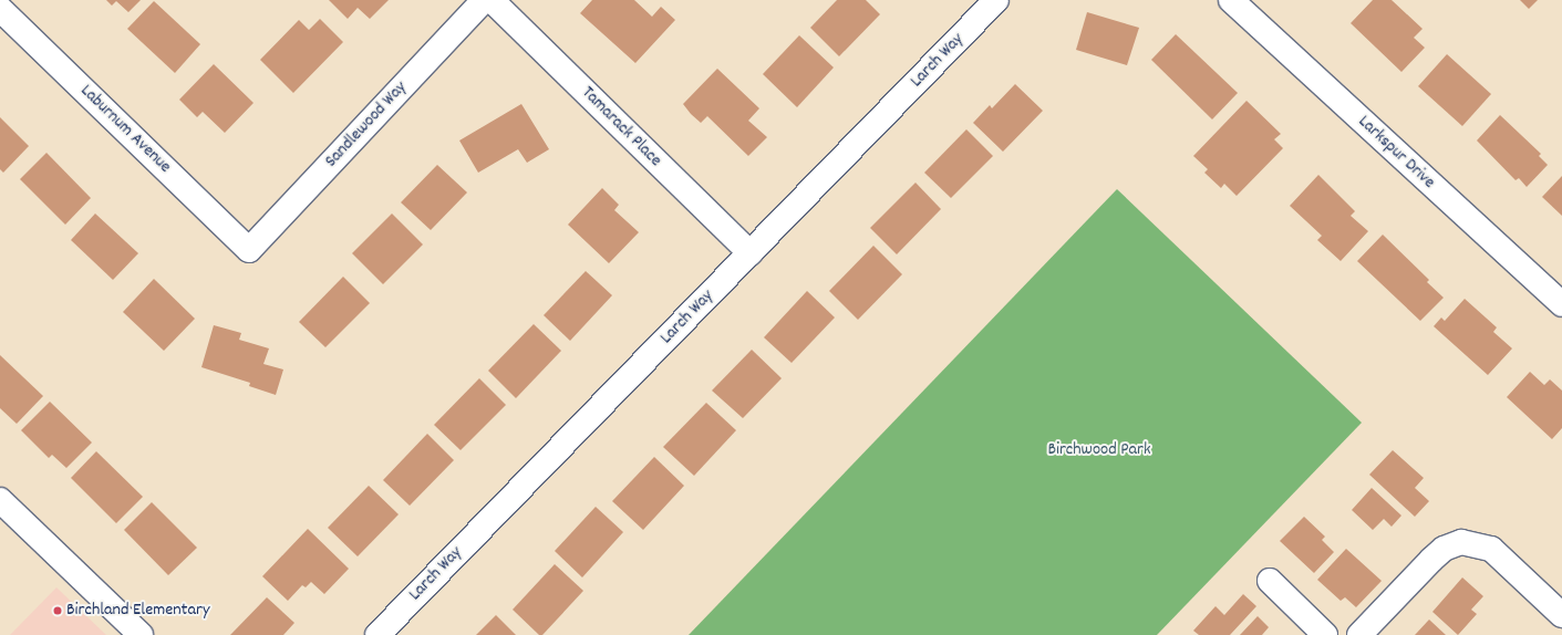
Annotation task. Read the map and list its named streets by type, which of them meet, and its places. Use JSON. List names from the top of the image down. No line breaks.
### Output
{"streets":{"street":["Larch Way","Sandlewood Way","Tamarack Place","Laburnum Avenue","Larkspur Drive"]},"crossings":[["Larch Way","Tamarack Place"],["Sandlewood Way","Laburnum Avenue"]],"parks":["Birchwood Park"],"places":["Birchland Elementary"]}
